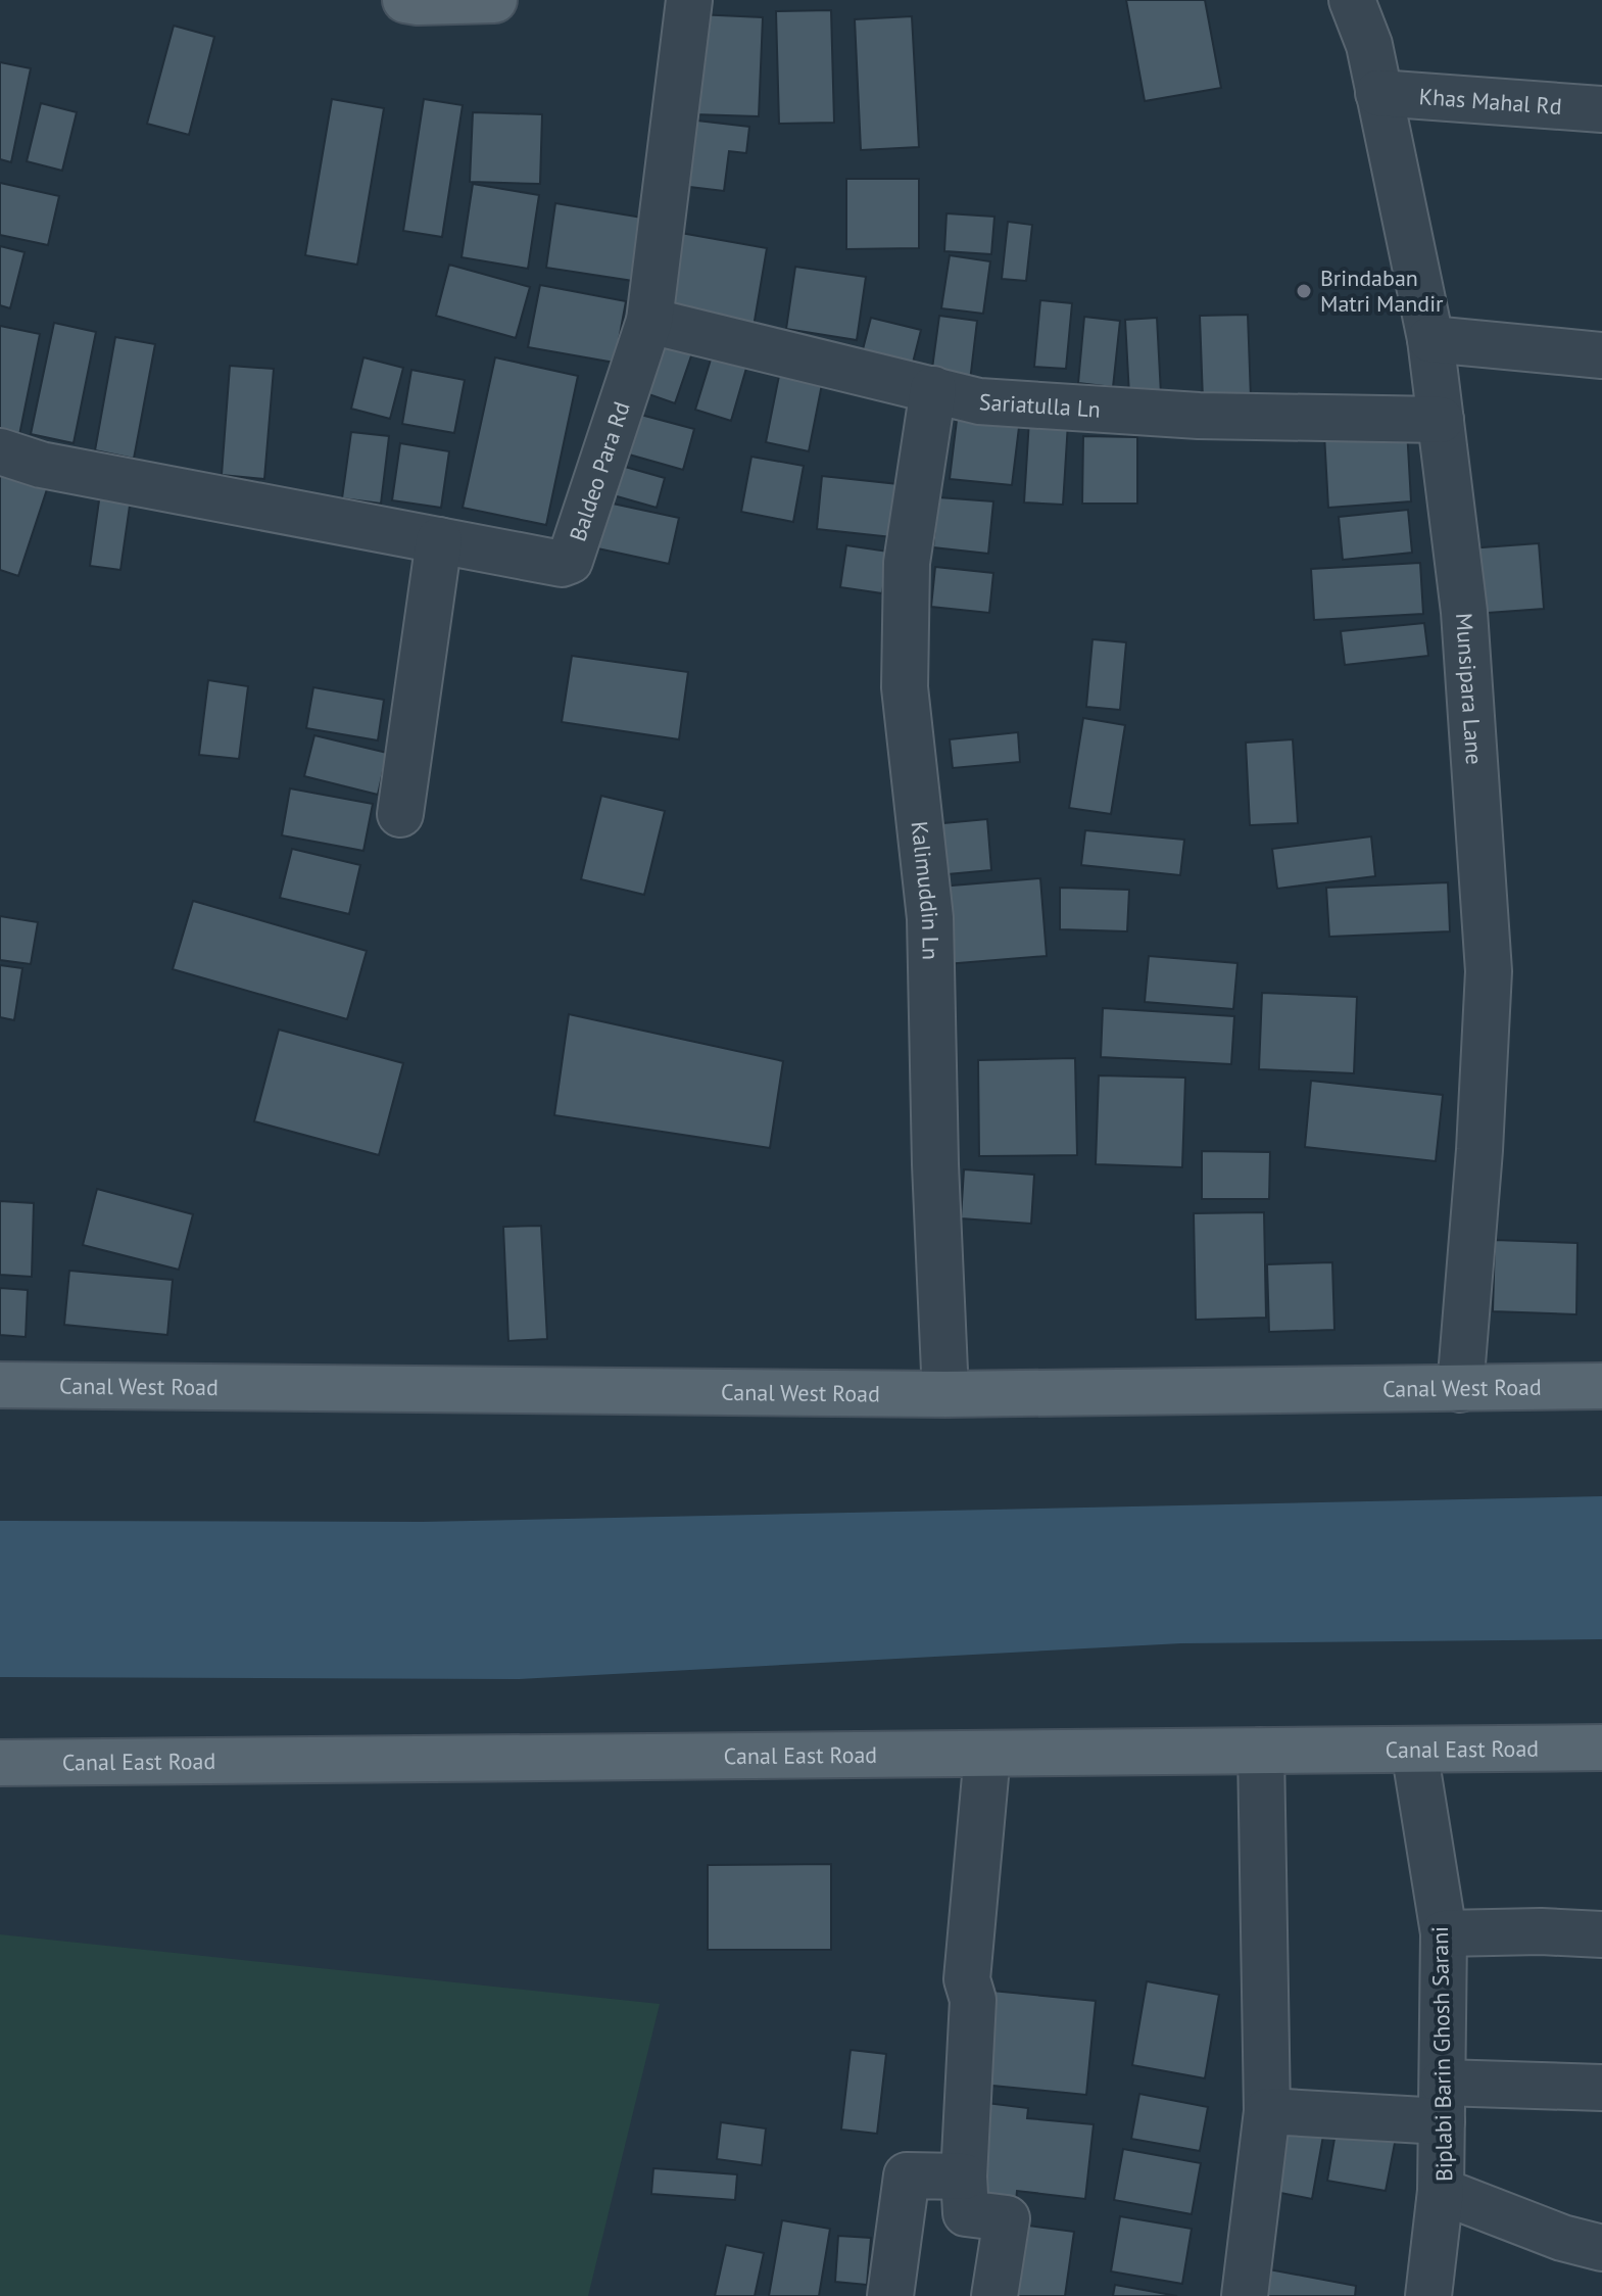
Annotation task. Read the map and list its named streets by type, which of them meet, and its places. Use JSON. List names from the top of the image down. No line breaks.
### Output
{"streets":{"main road":["Canal West Road","Canal East Road"],"street":["Khas Mahal Rd","Sariatulla Ln","Baldeo Para Rd","Munsipara Lane","Kalimuddin Ln","Biplabi Barin Ghosh Sarani"]},"crossings":[["Khas Mahal Rd","Munsipara Lane"],["Sariatulla Ln","Baldeo Para Rd"],["Sariatulla Ln","Munsipara Lane"],["Sariatulla Ln","Kalimuddin Ln"],["Munsipara Lane","Canal West Road"],["Kalimuddin Ln","Canal West Road"],["Canal East Road","Biplabi Barin Ghosh Sarani"]],"places":["Brindaban Matri Mandir"]}
